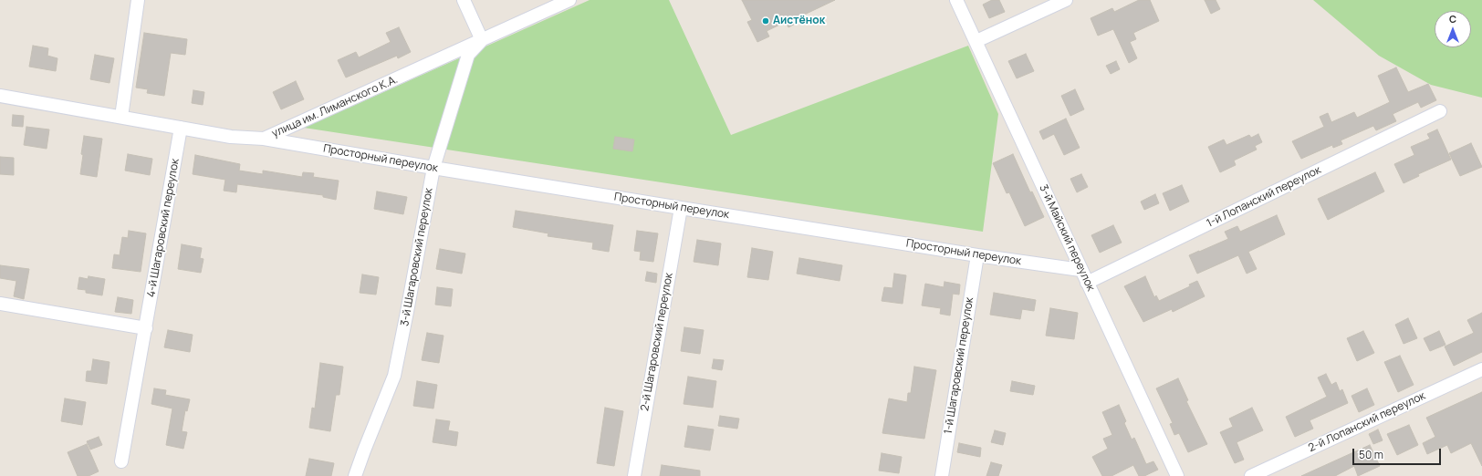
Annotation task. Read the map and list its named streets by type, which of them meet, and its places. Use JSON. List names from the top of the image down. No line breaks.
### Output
{"streets":{"street":["улица им. Лиманского К.А.","Просторный переулок","1-й Лопанский переулок","4-й Шагаровский переулок","3-й Майский переулок","3-й Шагаровский переулок","2-й Шагаровский переулок","1-й Шагаровский переулок","2-й Лопанский переулок"]},"crossings":[["улица им. Лиманского К.А.","Просторный переулок"],["улица им. Лиманского К.А.","4-й Шагаровский переулок"],["улица им. Лиманского К.А.","3-й Шагаровский переулок"],["Просторный переулок","3-й Майский переулок"],["Просторный переулок","3-й Шагаровский переулок"],["Просторный переулок","2-й Шагаровский переулок"],["Просторный переулок","1-й Шагаровский переулок"],["1-й Лопанский переулок","3-й Майский переулок"]],"places":["Аистёнок"],"scale_bar":"50 m","north":"top"}
